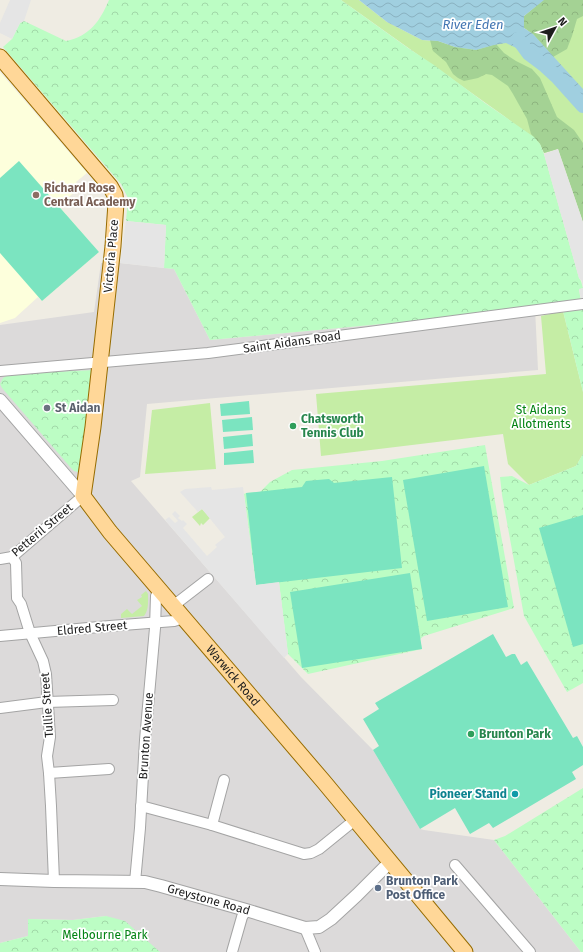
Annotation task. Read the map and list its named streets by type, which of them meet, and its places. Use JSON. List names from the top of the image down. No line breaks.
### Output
{"streets":{"main road":["Victoria Place","Warwick Road"],"street":["Saint Aidans Road","Petteril Street","Eldred Street","Tullie Street","Brunton Avenue","Greystone Road"]},"crossings":[["Victoria Place","Saint Aidans Road"],["Victoria Place","Petteril Street"],["Victoria Place","Warwick Road"],["Petteril Street","Warwick Road"],["Petteril Street","Tullie Street"],["Eldred Street","Warwick Road"],["Eldred Street","Tullie Street"],["Eldred Street","Brunton Avenue"],["Warwick Road","Brunton Avenue"],["Warwick Road","Greystone Road"],["Tullie Street","Greystone Road"],["Brunton Avenue","Greystone Road"]],"water":["River Eden"],"parks":["St Aidans Allotments","Melbourne Park"],"places":["Richard Rose Central Academy","St Aidan","Chatsworth Tennis Club","Brunton Park","Pioneer Stand","Brunton Park Post Office"],"north":"top right"}
